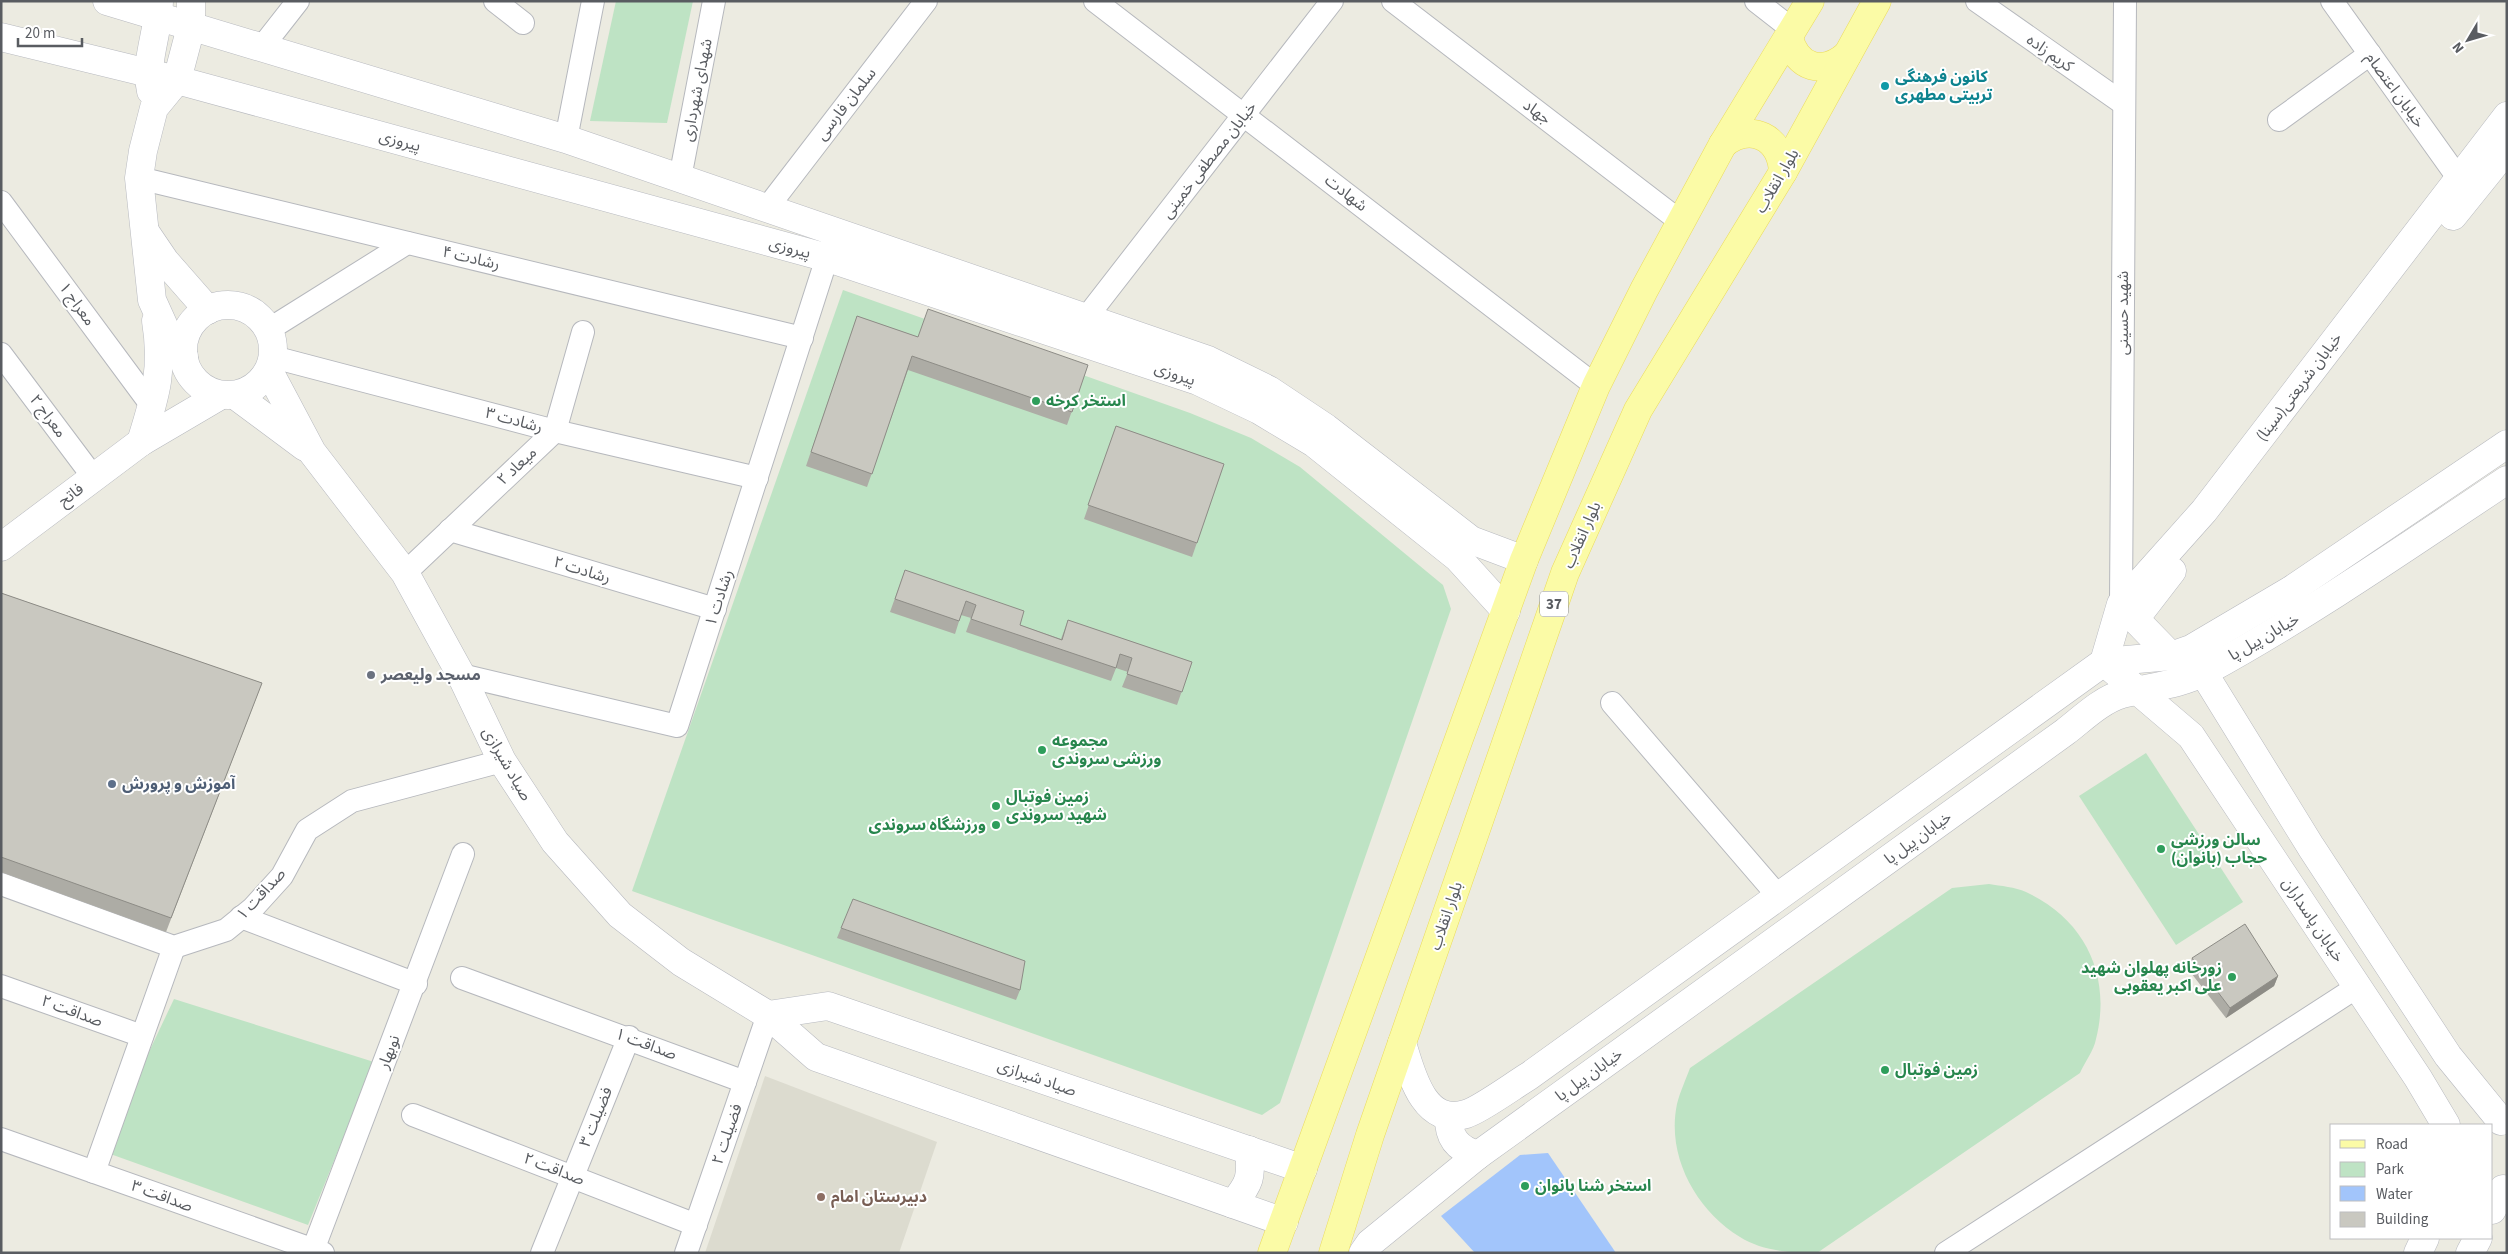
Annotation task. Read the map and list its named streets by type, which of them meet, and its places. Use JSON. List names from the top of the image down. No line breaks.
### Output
{"streets":{"main road":["پیروزی","بلوار انقلاب","خیابان شریعتی(سینا)","فاتح","37","خیابان پیل پا","صیاد شیرازی","خیابان پاسداران"],"street":["کریم زاده","شهدای شهرداری","خیابان اعتصام","سلمان فارسی","جهاد","خیابان مصطفی خمینی","شهادت","رشادت ۴","معراج ۱","شهید حسینی","معراج ۲","رشادت ۳","میعاد ۲","رشادت ۲","رشادت ۱","صداقت ۱","صداقت ۲","نوبهار","فضیلت ۳","فضیلت ۲","صداقت ۳"]},"crossings":[["کریم زاده","شهید حسینی"],["شهدای شهرداری","پیروزی"],["خیابان اعتصام","خیابان شریعتی(سینا)"],["سلمان فارسی","پیروزی"],["پیروزی","خیابان مصطفی خمینی"],["پیروزی","رشادت ۱"],["خیابان مصطفی خمینی","شهادت"],["رشادت ۴","رشادت ۱"],["شهید حسینی","خیابان شریعتی(سینا)"],["خیابان شریعتی(سینا)","خیابان پیل پا"],["خیابان شریعتی(سینا)","خیابان پاسداران"],["معراج ۲","فاتح"],["رشادت ۳","میعاد ۲"],["رشادت ۳","رشادت ۱"],["میعاد ۲","رشادت ۲"],["میعاد ۲","صیاد شیرازی"],["رشادت ۲","رشادت ۱"],["رشادت ۱","صیاد شیرازی"],["خیابان پیل پا","خیابان پاسداران"],["صیاد شیرازی","صداقت ۱"],["صیاد شیرازی","فضیلت ۲"],["صداقت ۱","فضیلت ۳"],["صداقت ۱","فضیلت ۲"],["صداقت ۲","فضیلت ۳"],["صداقت ۲","فضیلت ۲"],["نوبهار","صداقت ۳"]],"places":["کانون فرهنگی تربیتی مطهری","استخر کرخه","مسجد ولیعصر","مجموعه ورزشی سروندی","آموزش و پرورش","زمین فوتبال شهید سروندی","ورزشگاه سروندی","سالن ورزشی حجاب (بانوان)","زورخانه پهلوان شهید علی اکبر یعقوبی","زمین فوتبال","استخر شنا بانوان","دبیرستان امام"],"legend":["Road","Park","Water","Building"],"scale_bar":"20 m","north":"bottom left"}
